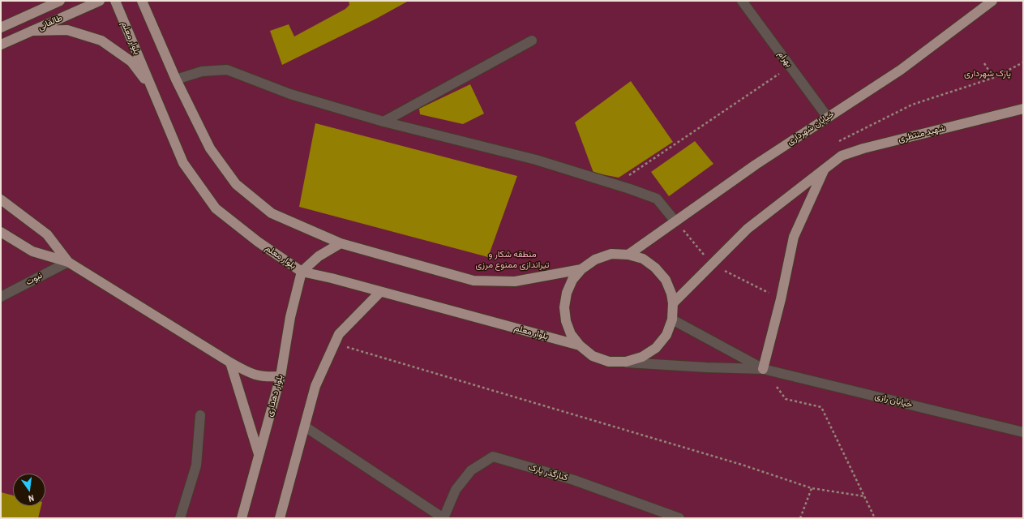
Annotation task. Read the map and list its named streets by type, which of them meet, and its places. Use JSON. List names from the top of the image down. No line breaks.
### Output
{"streets":{"main road":["طالقانی","بلوار معلم","خیابان شهرداری","شهید منتظری","بلوار دهداری"],"street":["بهرام","نبوت","خیابان رازی","کنارگذر پارک"]},"crossings":[["بلوار معلم","خیابان شهرداری"],["بلوار معلم","شهید منتظری"],["بلوار معلم","بلوار دهداری"],["بلوار معلم","خیابان رازی"],["بهرام","خیابان شهرداری"],["خیابان شهرداری","شهید منتظری"],["خیابان شهرداری","خیابان رازی"],["شهید منتظری","خیابان رازی"]],"parks":["پارک شهرداری","منطقه شکار و تیراندازی ممنوع مرزی"],"north":"bottom"}
